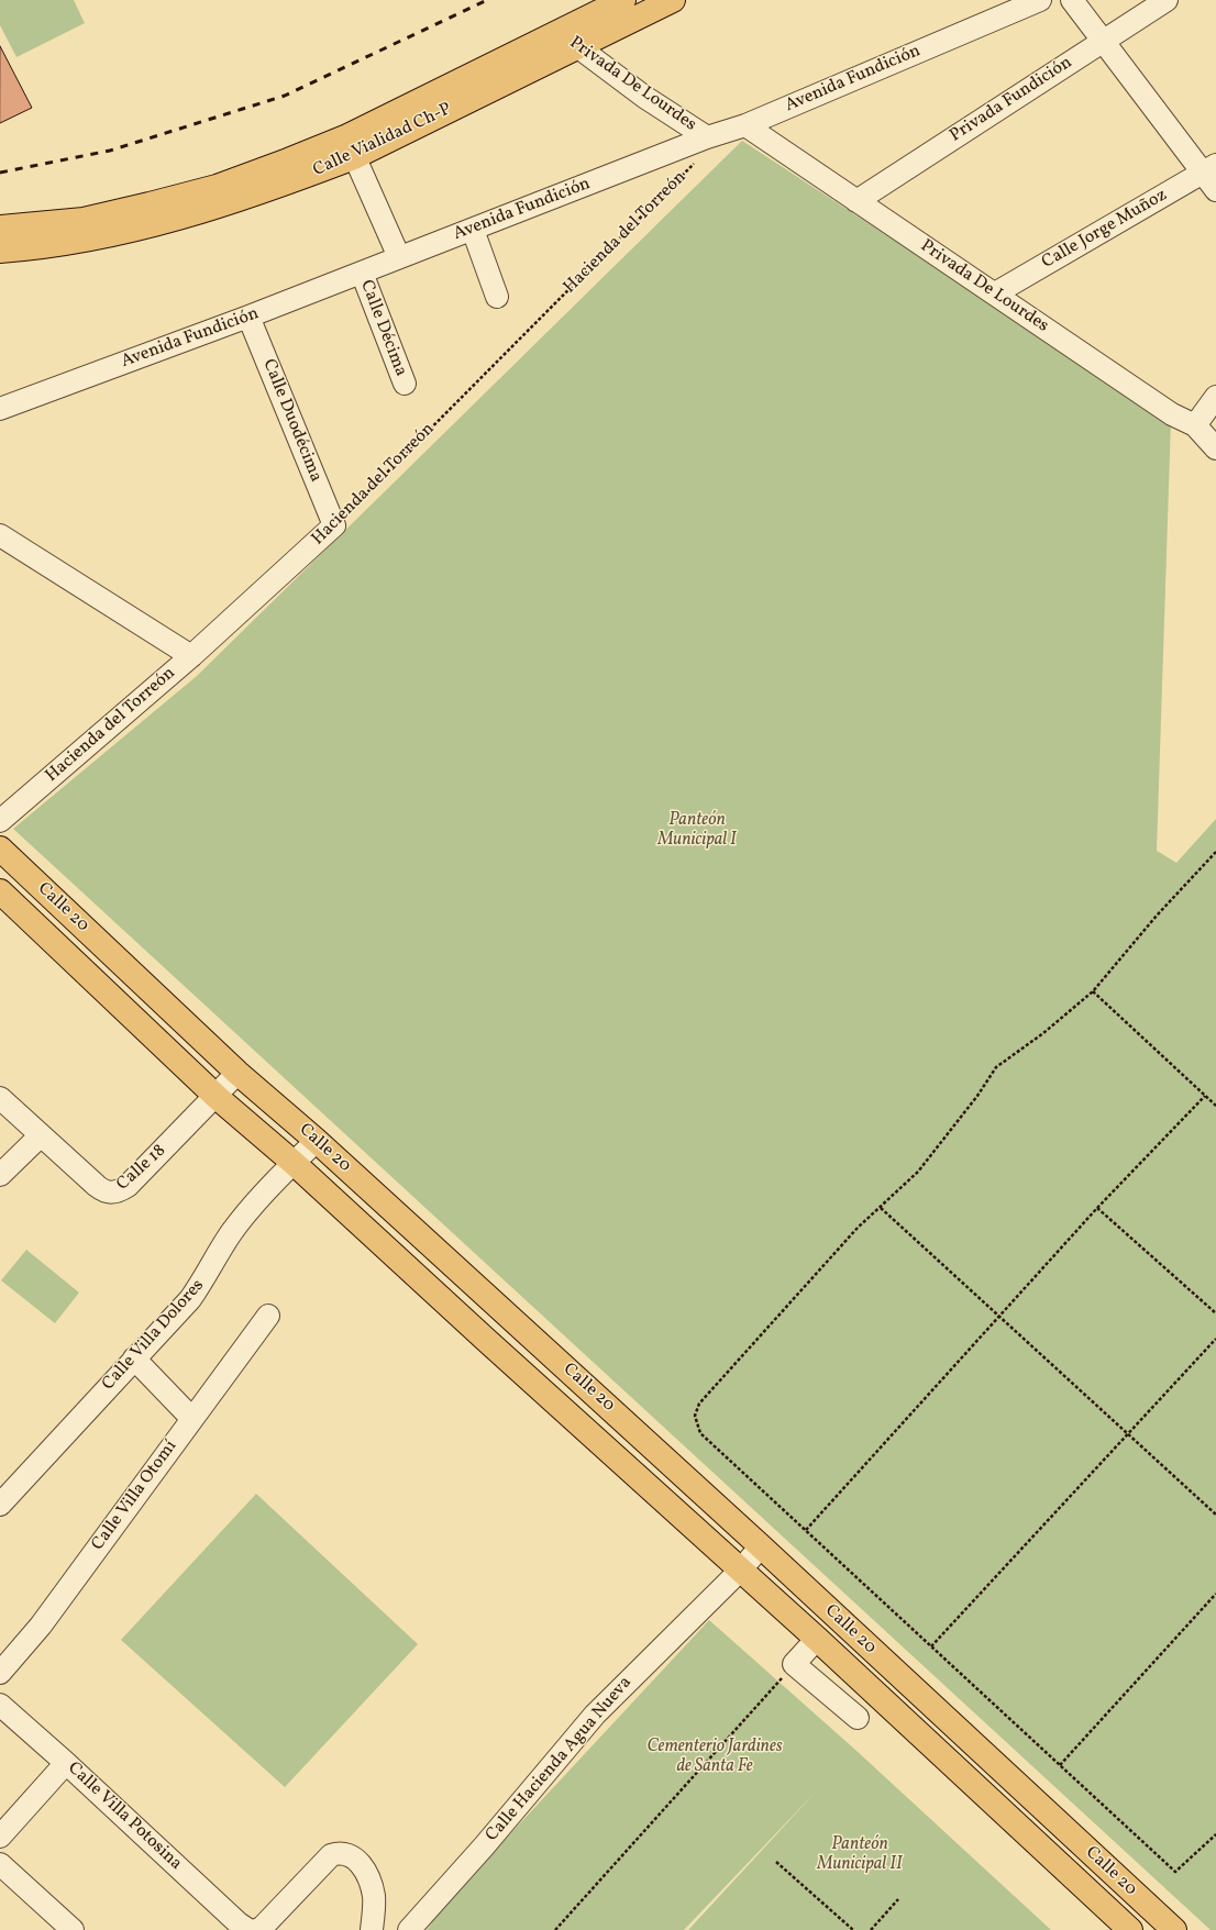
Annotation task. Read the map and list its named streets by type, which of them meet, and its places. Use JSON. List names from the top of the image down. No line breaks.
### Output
{"streets":{"main road":["Calle Vialidad Ch-P","Calle 20"],"street":["Avenida Fundición","Privada De Lourdes","Privada Fundición","Calle Jorge Muñoz","Hacienda del Torreón","Calle Décima","Calle Duodécima","Calle 18","Calle Villa Dolores","Calle Villa Otomí","Calle Hacienda Agua Nueva","Calle Villa Potosina"]},"crossings":[["Avenida Fundición","Privada De Lourdes"],["Avenida Fundición","Calle Décima"],["Avenida Fundición","Calle Duodécima"],["Privada De Lourdes","Privada Fundición"],["Privada De Lourdes","Calle Vialidad Ch-P"],["Privada De Lourdes","Calle Jorge Muñoz"],["Hacienda del Torreón","Calle Duodécima"],["Calle 20","Calle 18"],["Calle 20","Calle Villa Dolores"],["Calle 20","Calle Hacienda Agua Nueva"]],"parks":["Panteón Municipal I","Cementerio Jardines de Santa Fe","Panteón Municipal II"]}
